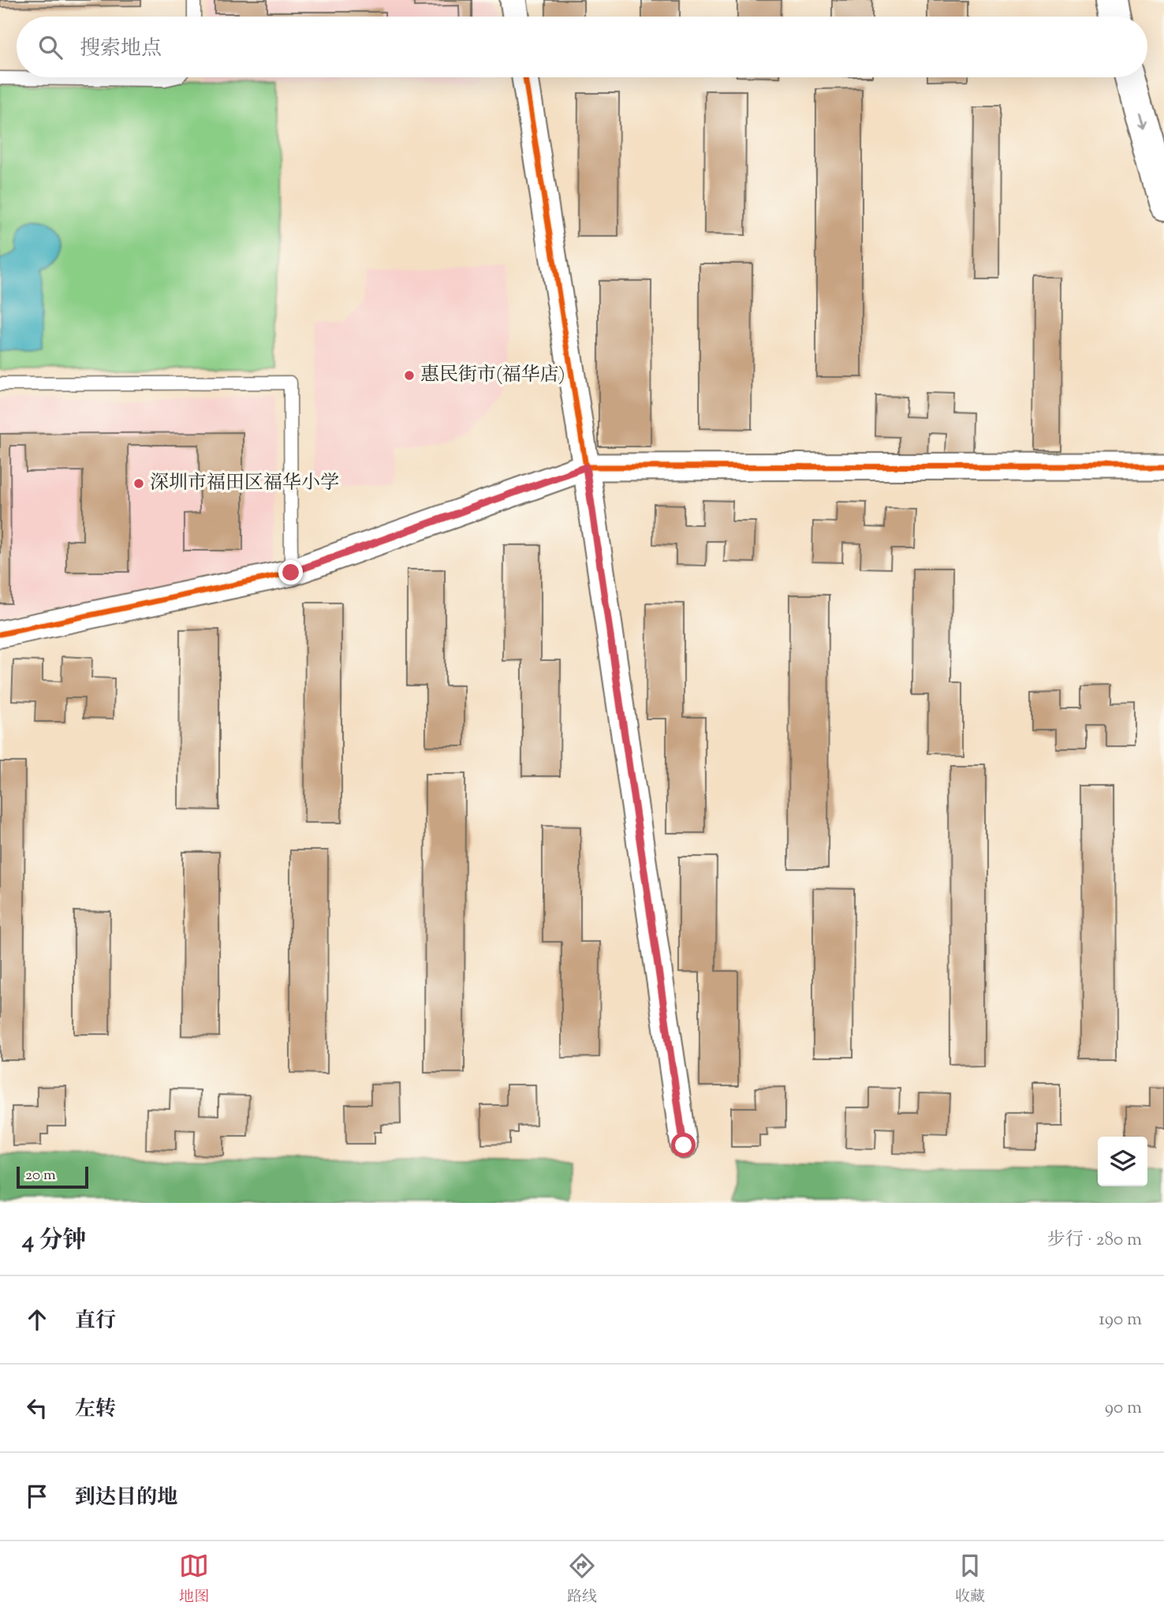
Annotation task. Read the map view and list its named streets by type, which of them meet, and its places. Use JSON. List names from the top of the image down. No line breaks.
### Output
{"places":["惠民街市(福华店)","深圳市福田区福华小学"],"scale_bar":"20 m","page":{"search":"搜索地点","scale":"20 m","heading":["4 分钟","步行 · 280 m"],"list":[["直行","190 m"],["左转","90 m"],"到达目的地"],"nav":["地图","路线","收藏"]}}
